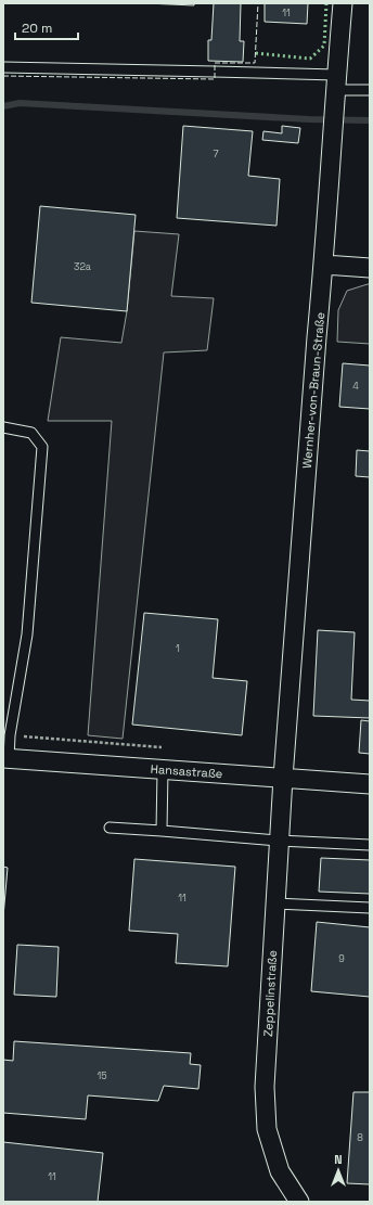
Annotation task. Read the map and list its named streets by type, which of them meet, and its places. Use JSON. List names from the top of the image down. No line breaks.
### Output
{"streets":{"street":["Wernher-von-Braun-Straße","Hansastraße","Zeppelinstraße"]},"crossings":[["Wernher-von-Braun-Straße","Hansastraße"],["Wernher-von-Braun-Straße","Zeppelinstraße"],["Hansastraße","Zeppelinstraße"]],"house_numbers":["11","7","32a","4","1","11","9","15","8","11"],"scale_bar":"20 m","north":"top"}
